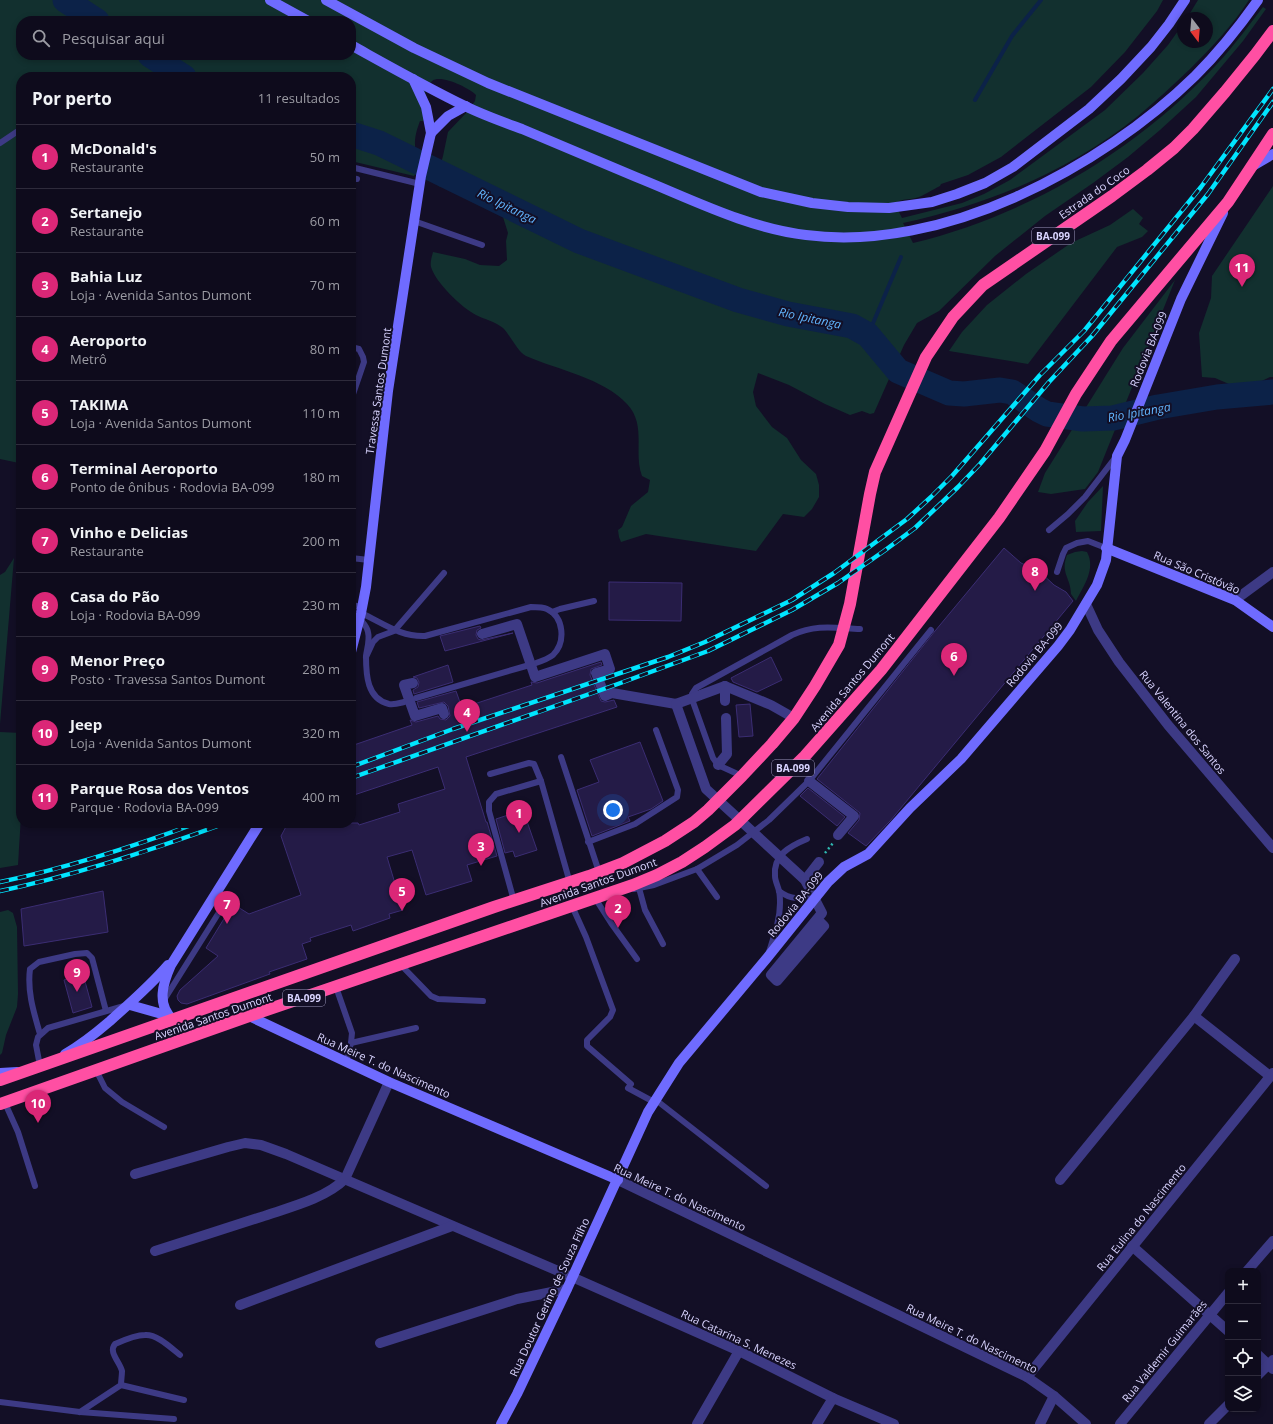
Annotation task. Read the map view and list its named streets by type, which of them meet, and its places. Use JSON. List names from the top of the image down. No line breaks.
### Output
{"streets":{"highway":["Estrada do Coco","BA-099","Avenida Santos Dumont"],"main road":["Rodovia BA-099","Travessa Santos Dumont","Rua São Cristóvão","Rua Meire T. do Nascimento","Rua Doutor Gerino de Souza Filho"],"street":["Rua Valentina dos Santos","Rua Eulina do Nascimento","Rua Catarina S. Menezes","Rua Valdemir Guimarães"]},"crossings":[["Estrada do Coco","Avenida Santos Dumont"],["BA-099","Rodovia BA-099"],["BA-099","Avenida Santos Dumont"],["Rodovia BA-099","Rua São Cristóvão"],["Rodovia BA-099","Avenida Santos Dumont"],["Rodovia BA-099","Rua Valentina dos Santos"],["Rodovia BA-099","Rua Doutor Gerino de Souza Filho"],["Avenida Santos Dumont","Rua Meire T. do Nascimento"],["Rua Meire T. do Nascimento","Rua Eulina do Nascimento"],["Rua Meire T. do Nascimento","Rua Doutor Gerino de Souza Filho"],["Rua Doutor Gerino de Souza Filho","Rua Catarina S. Menezes"]],"water":["Rio Ipitanga"],"north":"bottom","page":{"search":"Pesquisar aqui","heading":["Por perto","11 resultados"],"list":[{"mark":"1","name":"McDonald's","note":"Restaurante","value":"50 m"},{"mark":"2","name":"Sertanejo","note":"Restaurante","value":"60 m"},{"mark":"3","name":"Bahia Luz","note":"Loja · Avenida Santos Dumont","value":"70 m"},{"mark":"4","name":"Aeroporto","note":"Metrô","value":"80 m"},{"mark":"5","name":"TAKIMA","note":"Loja · Avenida Santos Dumont","value":"110 m"},{"mark":"6","name":"Terminal Aeroporto","note":"Ponto de ônibus · Rodovia BA-099","value":"180 m"},{"mark":"7","name":"Vinho e Delicias","note":"Restaurante","value":"200 m"},{"mark":"8","name":"Casa do Pão","note":"Loja · Rodovia BA-099","value":"230 m"},{"mark":"9","name":"Menor Preço","note":"Posto · Travessa Santos Dumont","value":"280 m"},{"mark":"10","name":"Jeep","note":"Loja · Avenida Santos Dumont","value":"320 m"},{"mark":"11","name":"Parque Rosa dos Ventos","note":"Parque · Rodovia BA-099","value":"400 m"}],"pins":["11","8","6","4","1","3","5","7","2","9","10"],"map_buttons":["+","−"]}}
